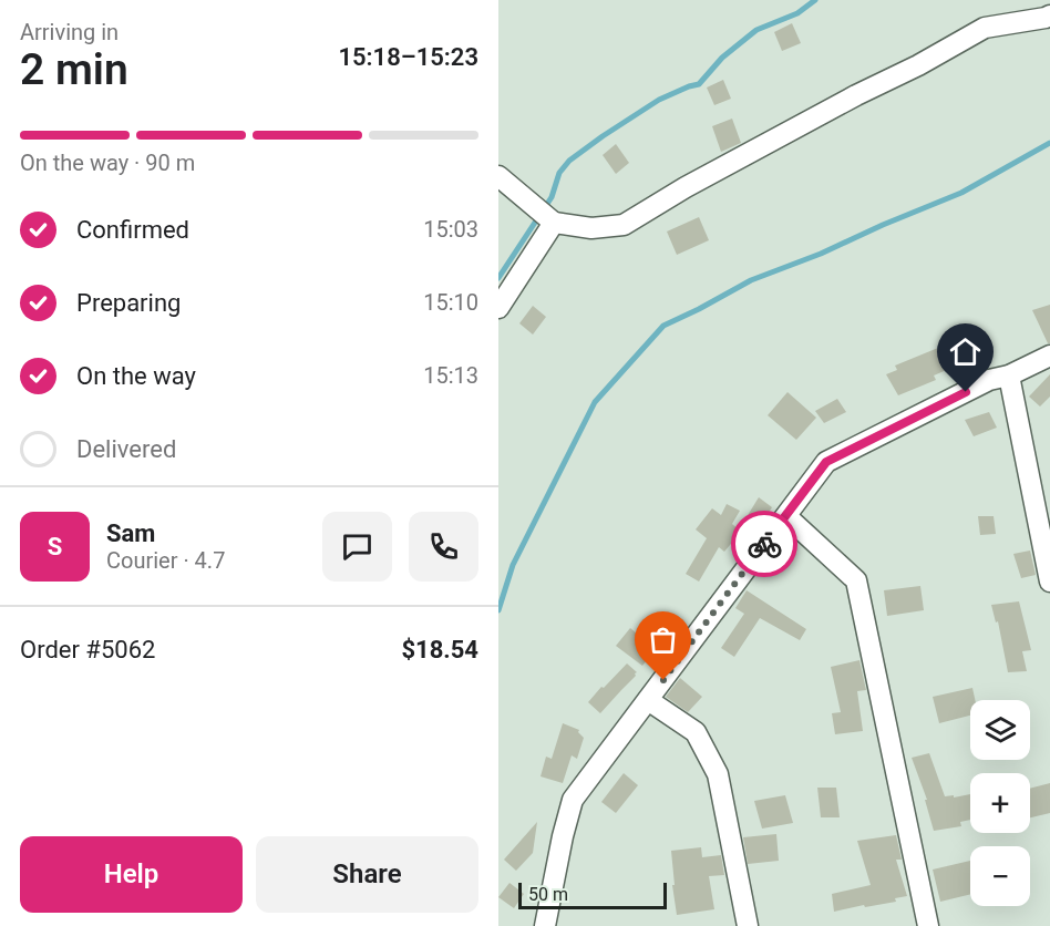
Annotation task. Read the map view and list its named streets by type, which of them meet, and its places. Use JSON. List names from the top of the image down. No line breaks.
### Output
{"scale_bar":"50 m","page":{"heading":["2 min","Arriving in","15:18–15:23"],"panel":["Sam","Courier · 4.7","Order #5062","$18.54"],"bar":"On the way · 90 m","list":[["Confirmed","15:03"],["Preparing","15:10"],["On the way","15:13"],"Delivered"],"round":"S","map_buttons":["+","−"],"buttons":["Help","Share"],"scale":"50 m"}}
